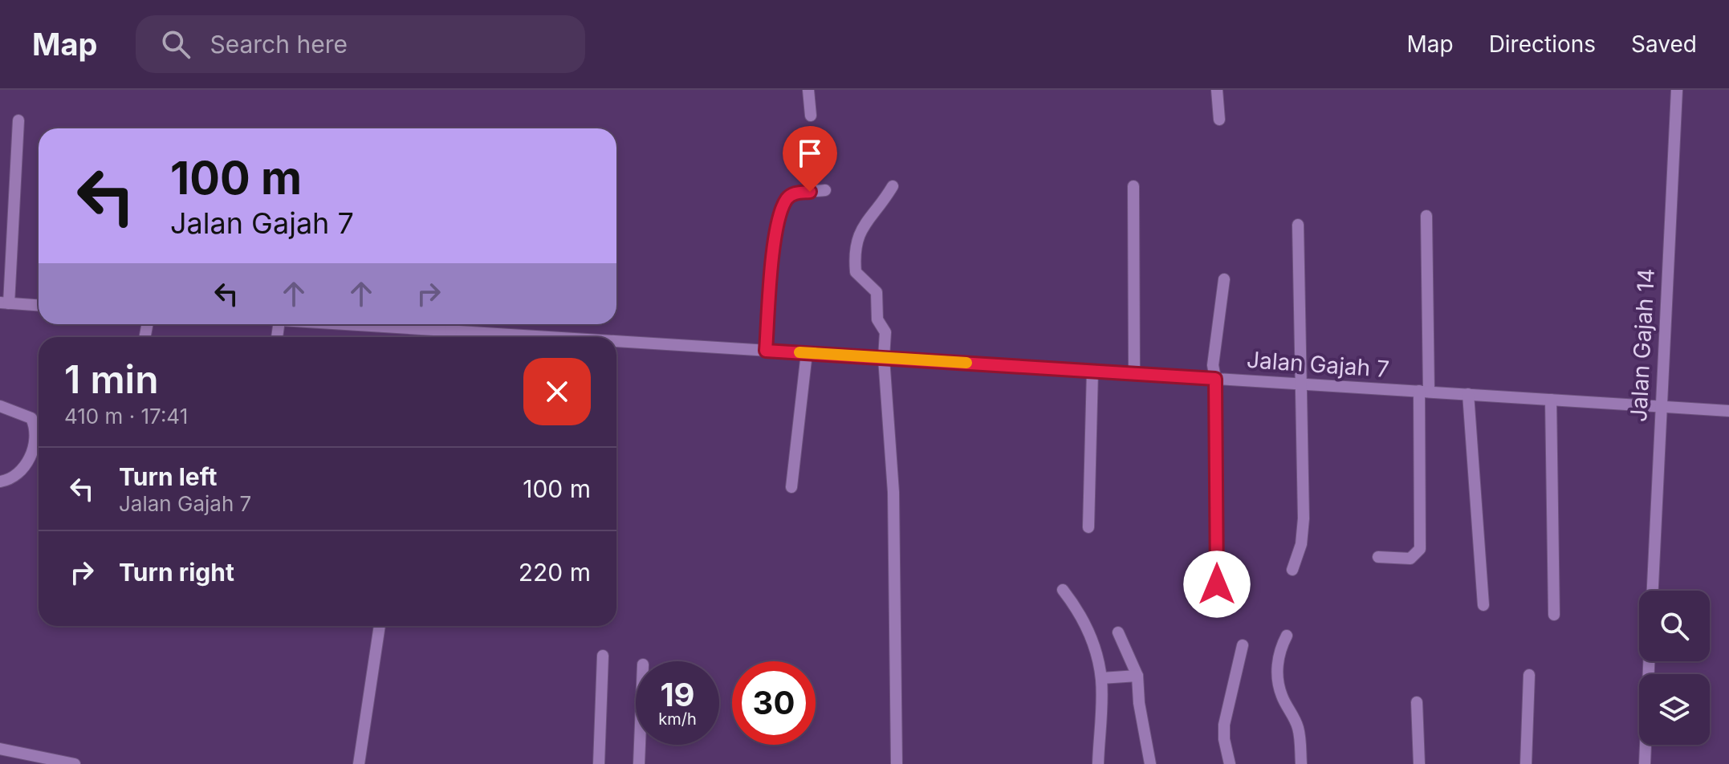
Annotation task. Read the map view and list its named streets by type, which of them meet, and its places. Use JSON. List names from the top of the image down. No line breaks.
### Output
{"streets":{"street":["Jalan Gajah 14","Jalan Gajah 7"]},"crossings":[["Jalan Gajah 14","Jalan Gajah 7"]],"page":{"header":"Map","search":"Search here","nav":["Map","Directions","Saved"],"turn":["100 m","Jalan Gajah 7"],"heading":["1 min","410 m · 17:41"],"list":[{"name":"Turn left","note":"Jalan Gajah 7","value":"100 m"},{"name":"Turn right","value":"220 m"}],"speed":"19 km/h","limit":"30"}}
